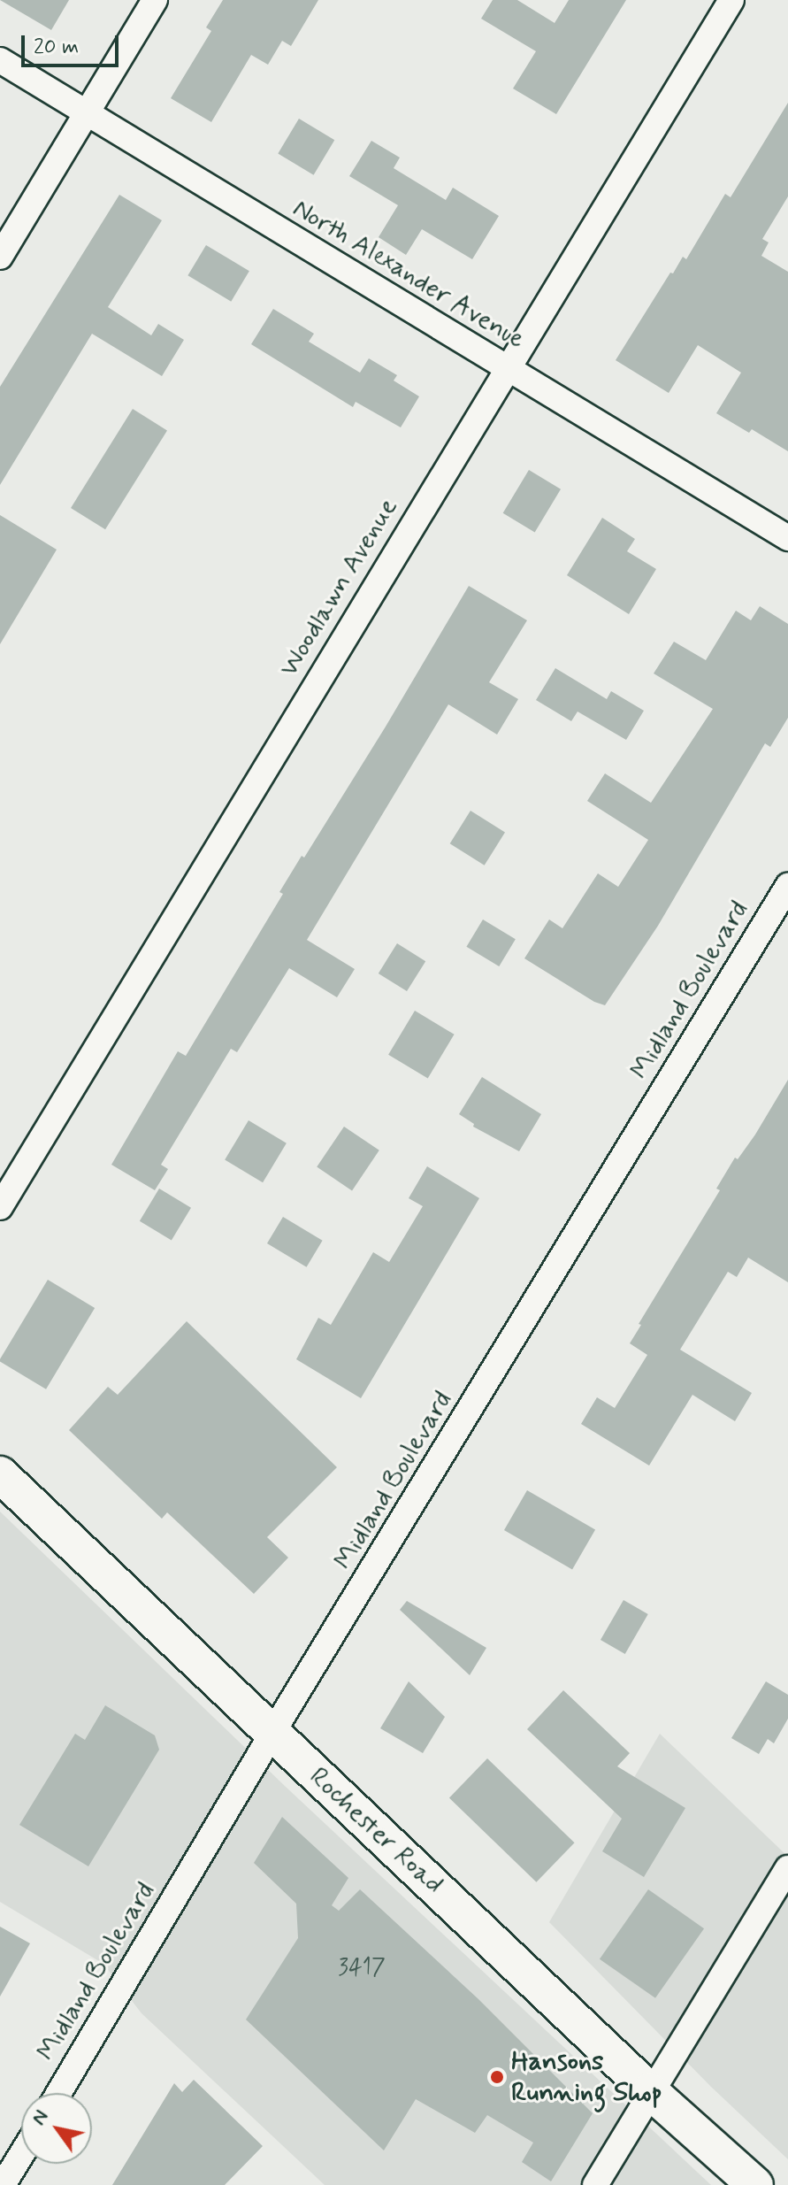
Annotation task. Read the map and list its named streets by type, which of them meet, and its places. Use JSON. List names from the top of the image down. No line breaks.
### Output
{"streets":{"main road":["Rochester Road"],"street":["North Alexander Avenue","Woodlawn Avenue","Midland Boulevard"]},"crossings":[["North Alexander Avenue","Woodlawn Avenue"],["Midland Boulevard","Rochester Road"]],"places":["Hansons Running Shop"],"house_numbers":["3417"],"scale_bar":"20 m","north":"top left"}
